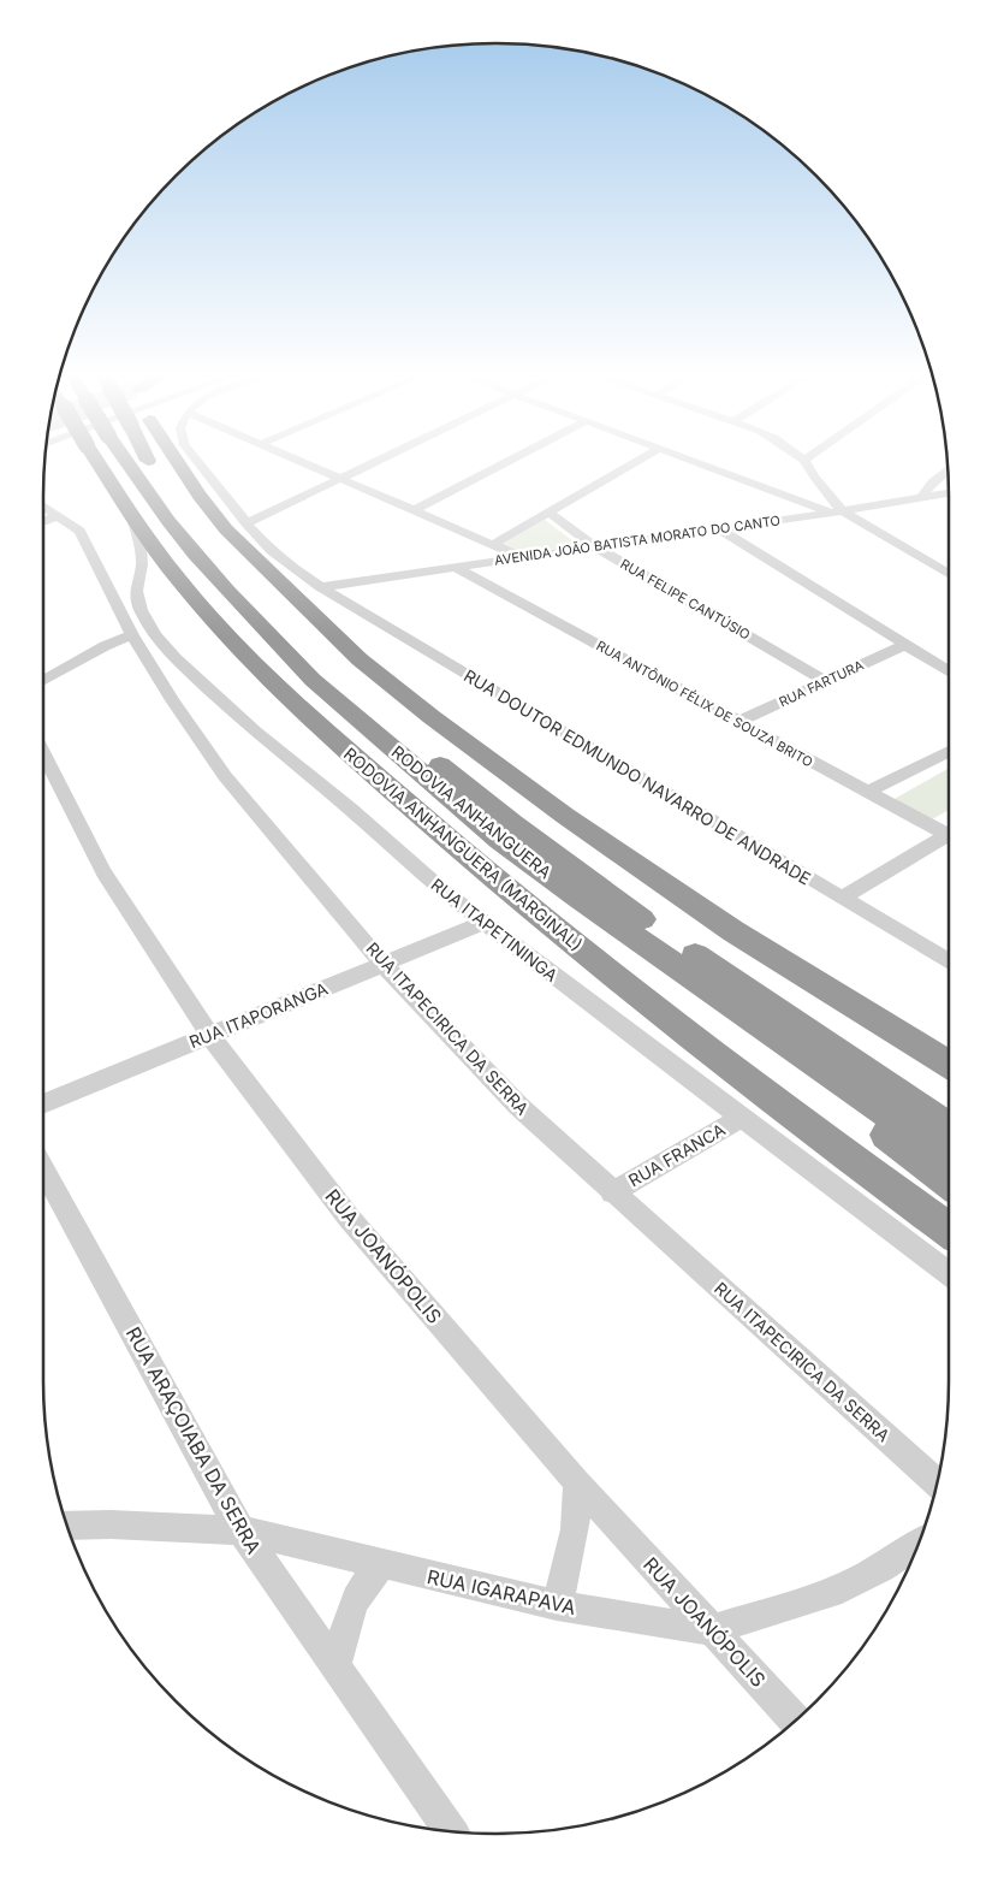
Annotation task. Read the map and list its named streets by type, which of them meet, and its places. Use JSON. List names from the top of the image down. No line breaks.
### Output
{"streets":{"highway":["RODOVIA ANHANGUERA","RODOVIA ANHANGUERA (MARGINAL)"],"street":["AVENIDA JOÃO BATISTA MORATO DO CANTO","RUA FELIPE CANTÚSIO","RUA FARTURA","RUA ANTÔNIO FÉLIX DE SOUZA BRITO","RUA DOUTOR EDMUNDO NAVARRO DE ANDRADE","RUA ITAPETININGA","RUA ITAPORANGA","RUA ITAPECIRICA DA SERRA","RUA FRANCA","RUA JOANÓPOLIS","RUA ARAÇOIABA DA SERRA","RUA IGARAPAVA"]},"crossings":[["AVENIDA JOÃO BATISTA MORATO DO CANTO","RUA FELIPE CANTÚSIO"],["AVENIDA JOÃO BATISTA MORATO DO CANTO","RUA ANTÔNIO FÉLIX DE SOUZA BRITO"],["AVENIDA JOÃO BATISTA MORATO DO CANTO","RUA DOUTOR EDMUNDO NAVARRO DE ANDRADE"],["RUA FELIPE CANTÚSIO","RUA FARTURA"],["RUA FARTURA","RUA ANTÔNIO FÉLIX DE SOUZA BRITO"],["RODOVIA ANHANGUERA (MARGINAL)","RUA ITAPETININGA"],["RUA ITAPETININGA","RUA ITAPORANGA"],["RUA ITAPETININGA","RUA FRANCA"],["RUA ITAPORANGA","RUA ITAPECIRICA DA SERRA"],["RUA ITAPORANGA","RUA JOANÓPOLIS"],["RUA ITAPECIRICA DA SERRA","RUA FRANCA"],["RUA JOANÓPOLIS","RUA IGARAPAVA"],["RUA ARAÇOIABA DA SERRA","RUA IGARAPAVA"]]}
